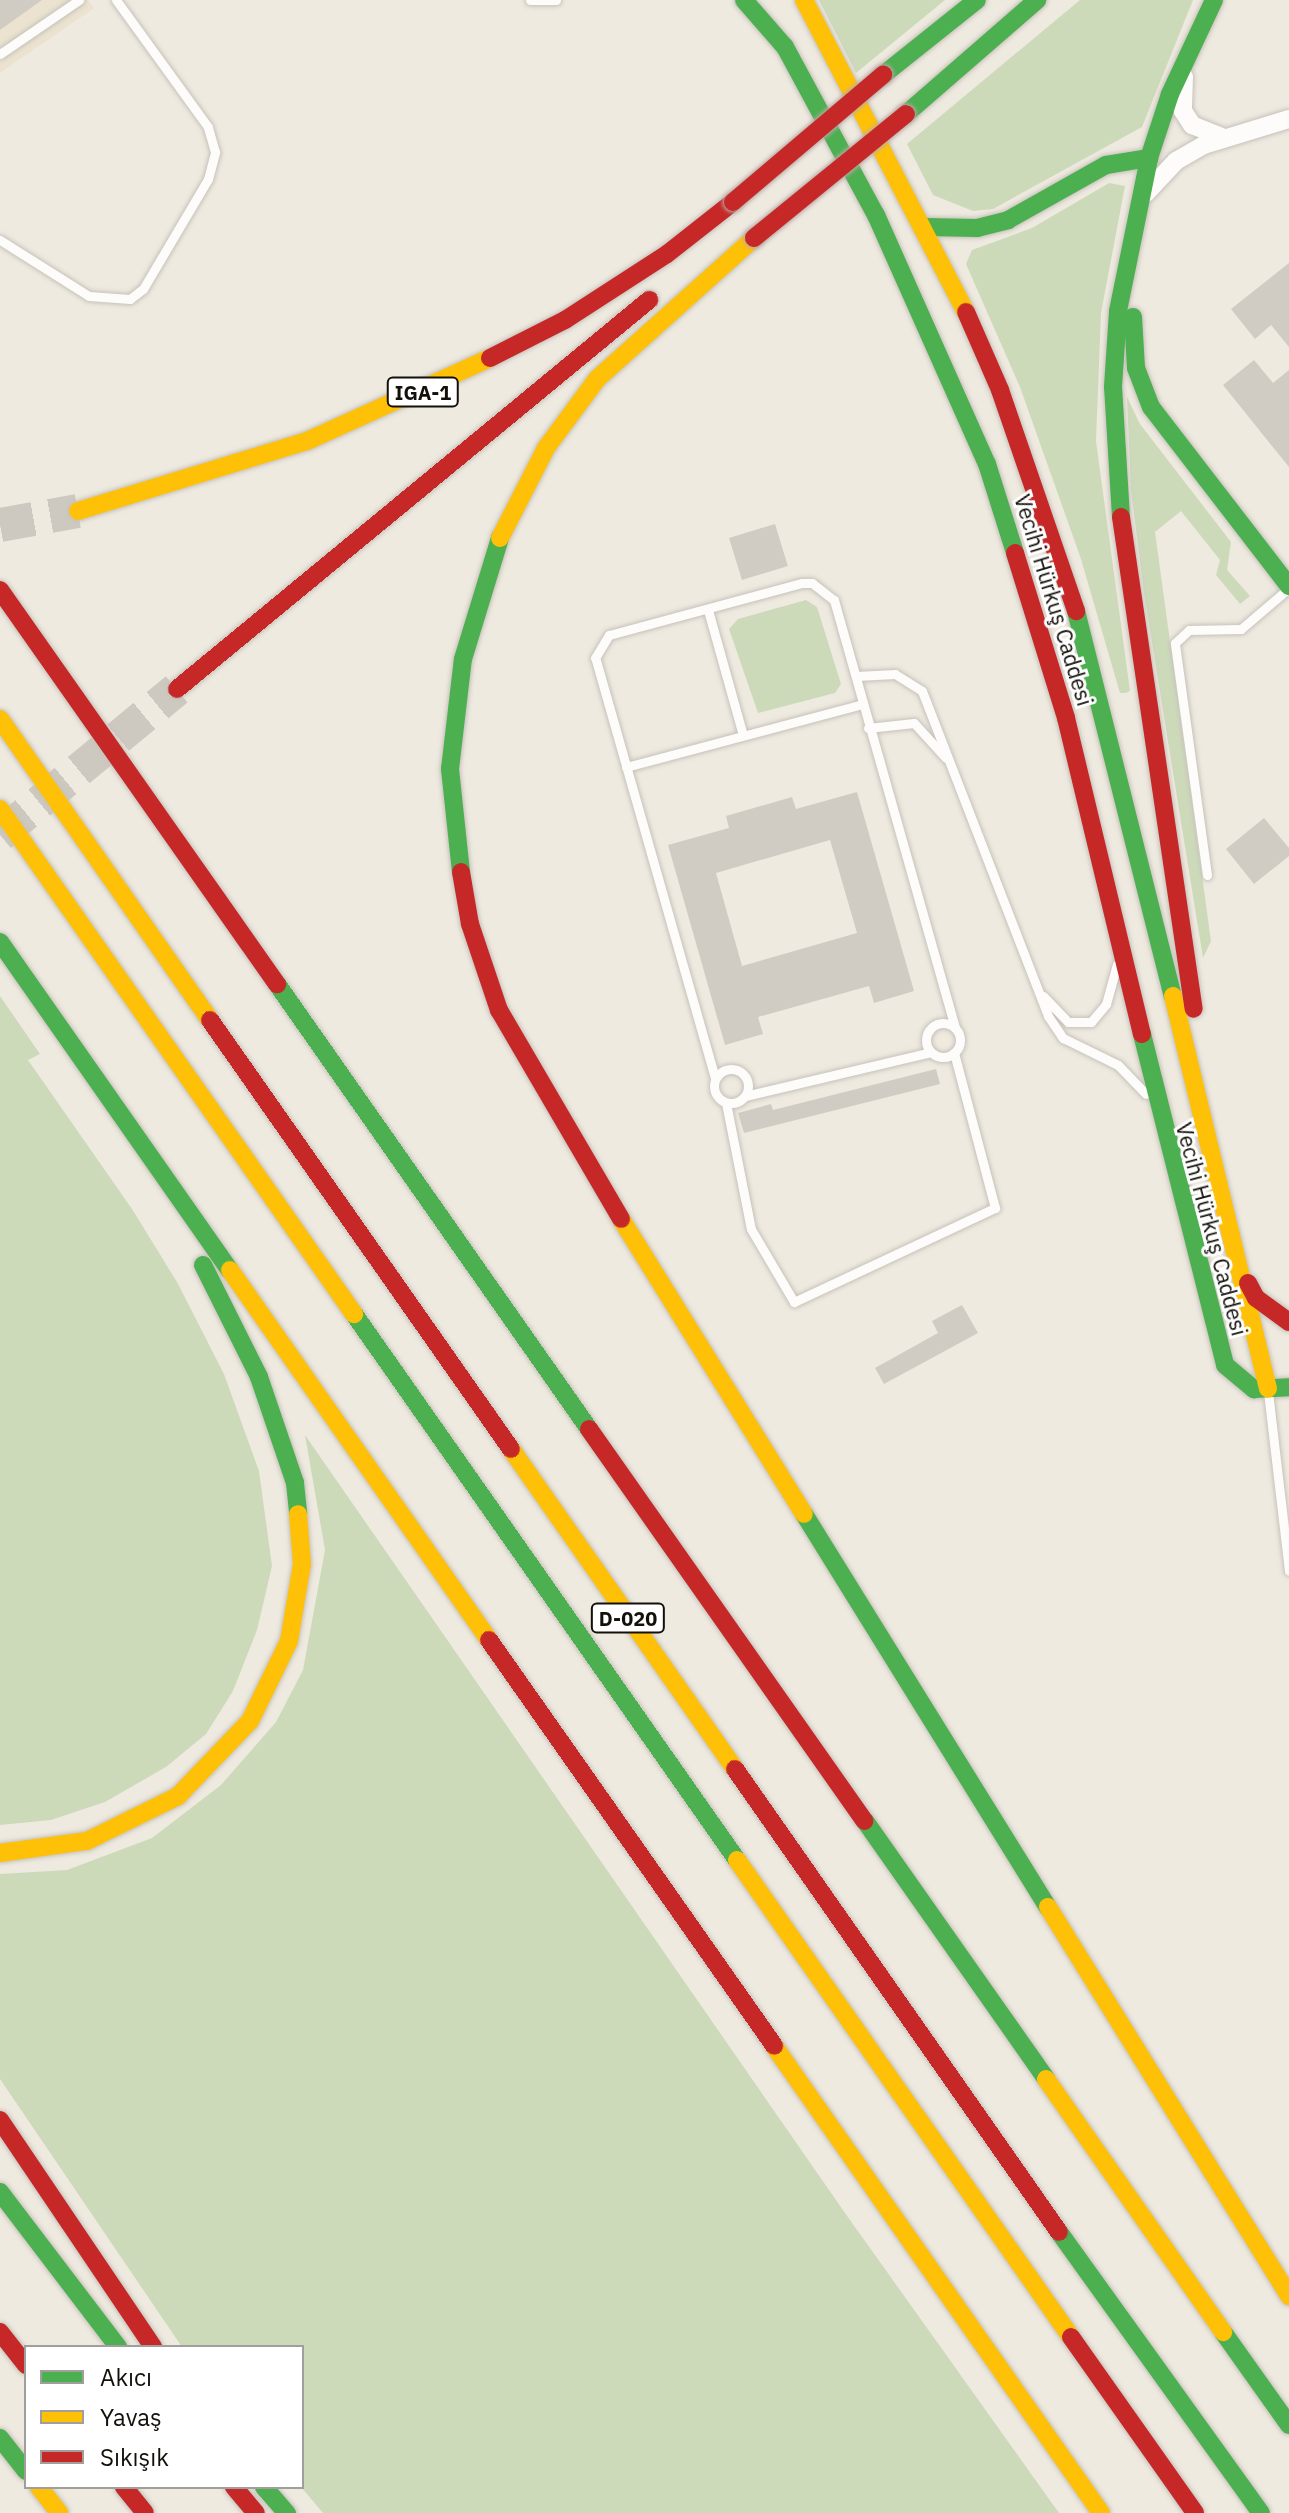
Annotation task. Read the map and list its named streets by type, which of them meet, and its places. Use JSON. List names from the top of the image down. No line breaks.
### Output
{"streets":{"main road":["IGA-1","Vecihi Hürkuş Caddesi","D-020"]},"legend":["Akıcı","Yavaş","Sıkışık"]}
